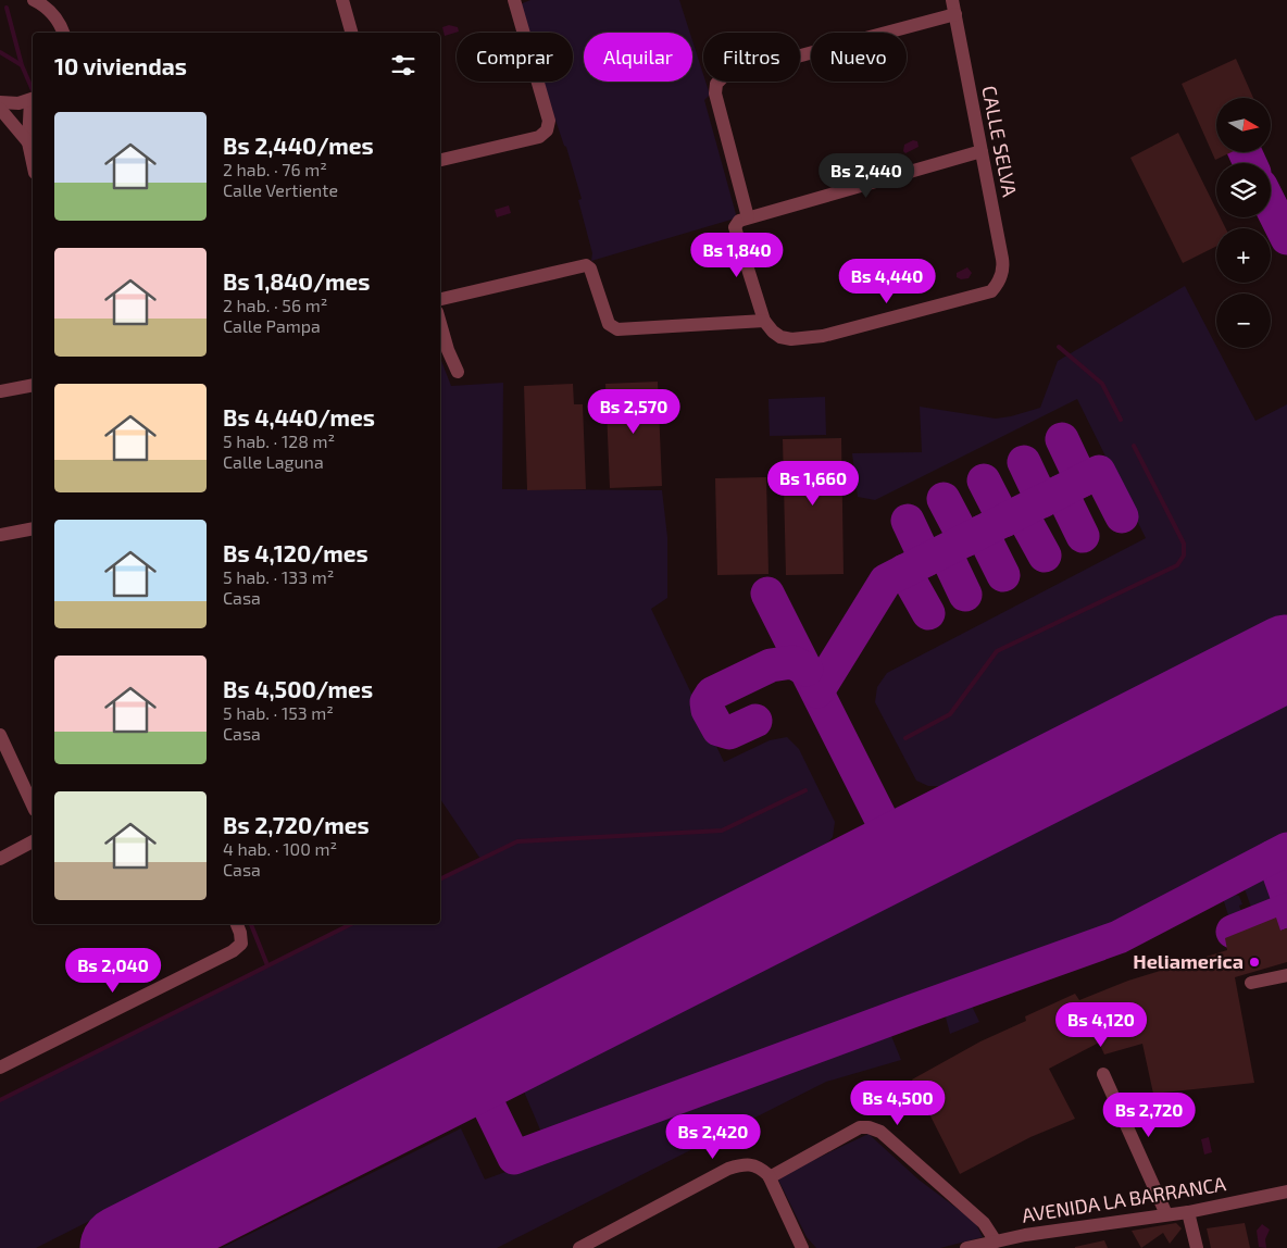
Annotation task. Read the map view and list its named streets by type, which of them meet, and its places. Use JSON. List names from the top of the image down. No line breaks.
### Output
{"streets":{"street":["CALLE SELVA","AVENIDA LA BARRANCA"]},"places":["Heliamerica"],"north":"right","page":{"chip":["Comprar","Alquilar","Filtros","Nuevo"],"heading":"10 viviendas","map_buttons":["+","−"],"list":[{"name":"Bs 2,440/mes","note":"2 hab. · 76 m² · Calle Vertiente"},{"name":"Bs 1,840/mes","note":"2 hab. · 56 m² · Calle Pampa"},{"name":"Bs 4,440/mes","note":"5 hab. · 128 m² · Calle Laguna"},{"name":"Bs 4,120/mes","note":"5 hab. · 133 m² · Casa"},{"name":"Bs 4,500/mes","note":"5 hab. · 153 m² · Casa"},{"name":"Bs 2,720/mes","note":"4 hab. · 100 m² · Casa"}],"price":["Bs 2,440","Bs 1,840","Bs 4,440","Bs 2,570","Bs 1,660","Bs 2,040","Bs 4,120","Bs 4,500","Bs 2,720","Bs 2,420"]}}
